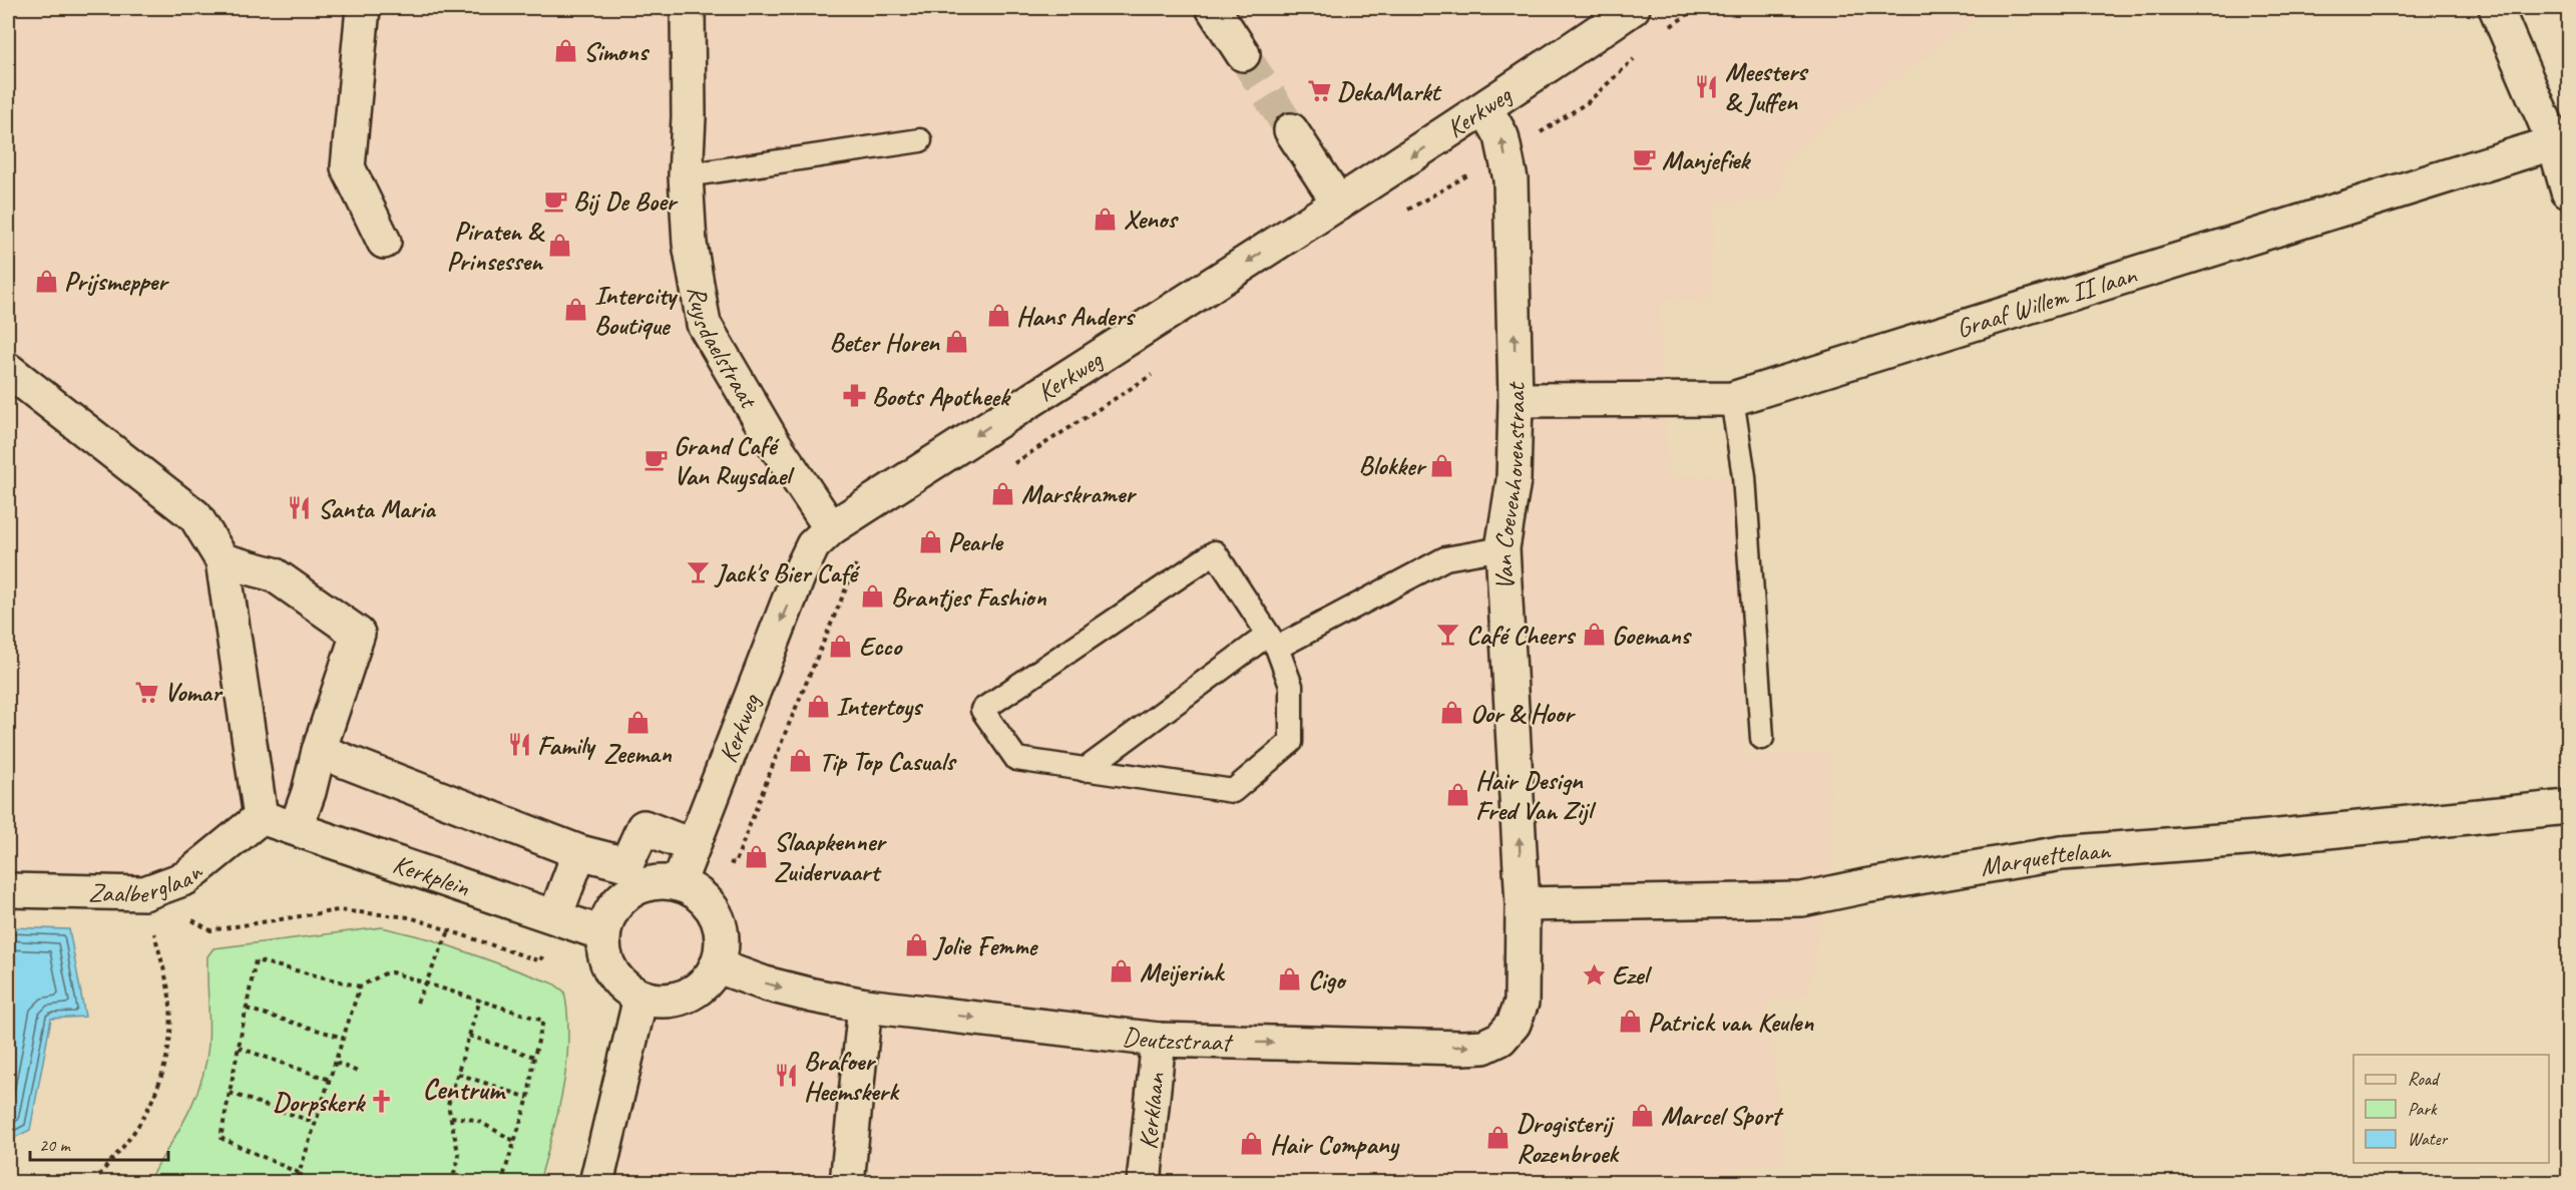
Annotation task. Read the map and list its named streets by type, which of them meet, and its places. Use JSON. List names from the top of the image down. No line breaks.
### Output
{"streets":{"street":["Kerkweg","Graaf Willem II laan","Ruysdaelstraat","Van Coevenhovenstraat","Marquettelaan","Kerkplein","Zaalberglaan","Deutzstraat","Kerklaan"]},"crossings":[["Kerkweg","Ruysdaelstraat"],["Kerkweg","Van Coevenhovenstraat"],["Kerkweg","Kerkplein"],["Kerkweg","Deutzstraat"],["Graaf Willem II laan","Van Coevenhovenstraat"],["Van Coevenhovenstraat","Marquettelaan"],["Van Coevenhovenstraat","Deutzstraat"],["Marquettelaan","Deutzstraat"],["Kerkplein","Zaalberglaan"],["Kerkplein","Deutzstraat"],["Deutzstraat","Kerklaan"]],"one_way":["Kerkweg","Van Coevenhovenstraat","Deutzstraat"],"districts":["Centrum"],"places":{"shop":["Simons","Xenos","Piraten & Prinsessen","Prijsmepper","Intercity Boutique","Hans Anders","Beter Horen","Blokker","Marskramer","Pearle","Brantjes Fashion","Goemans","Ecco","Intertoys","Oor & Hoor","Zeeman","Tip Top Casuals","Hair Design Fred Van Zijl","Slaapkenner Zuidervaart","Jolie Femme","Meijerink","Cigo","Patrick van Keulen","Marcel Sport","Drogisterij Rozenbroek","Hair Company"],"restaurant":["Meesters & Juffen","Santa Maria","Family","Brafoer Heemskerk"],"supermarket":["DekaMarkt","Vomar"],"cafe":["Manjefiek","Bij De Boer","Grand Café Van Ruysdael"],"pharmacy":["Boots Apotheek"],"bar":["Jack's Bier Café","Café Cheers"],"place":["Ezel"],"church":["Dorpskerk"]},"legend":["Road","Park","Water"],"scale_bar":"20 m"}
